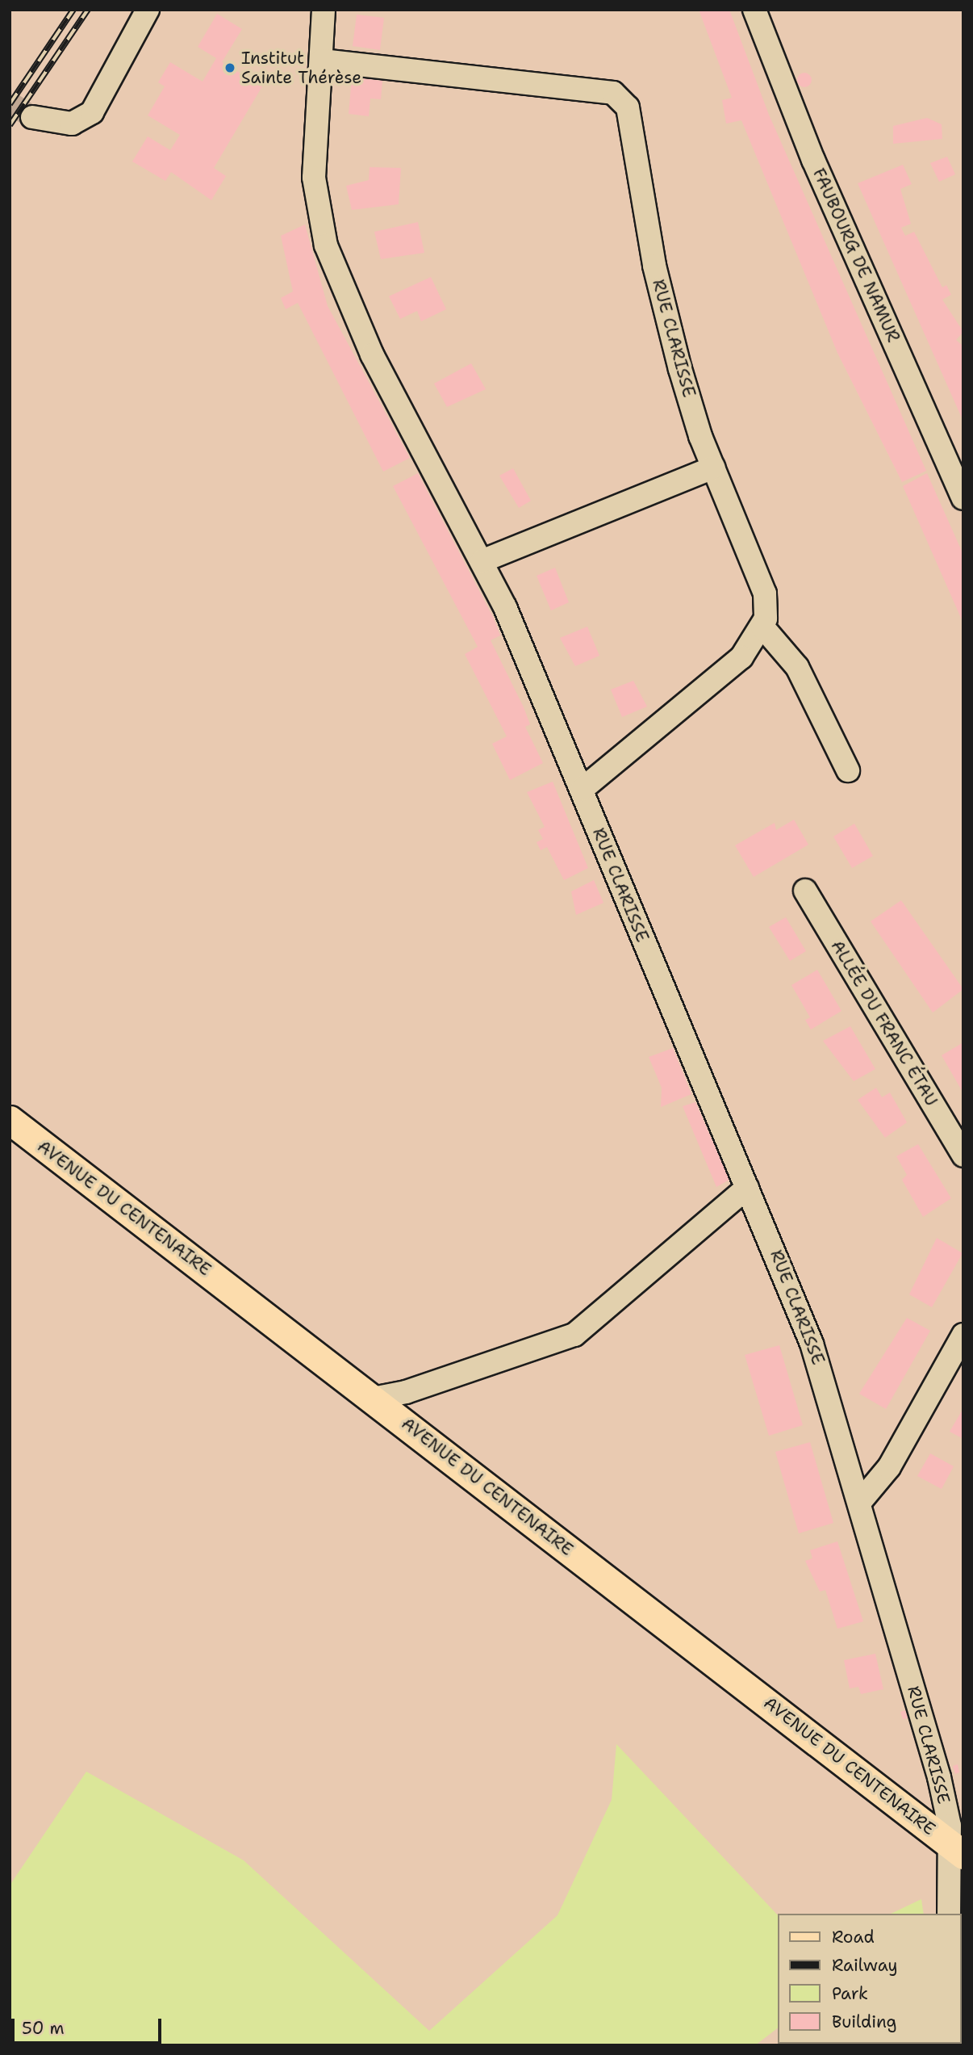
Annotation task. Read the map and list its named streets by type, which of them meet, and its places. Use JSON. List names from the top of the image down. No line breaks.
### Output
{"streets":{"main road":["AVENUE DU CENTENAIRE"],"street":["FAUBOURG DE NAMUR","RUE CLARISSE","ALLÉE DU FRANC ÉTAU"]},"crossings":[["RUE CLARISSE","AVENUE DU CENTENAIRE"]],"places":["Institut Sainte Thérèse"],"legend":["Road","Railway","Park","Building"],"scale_bar":"50 m"}
